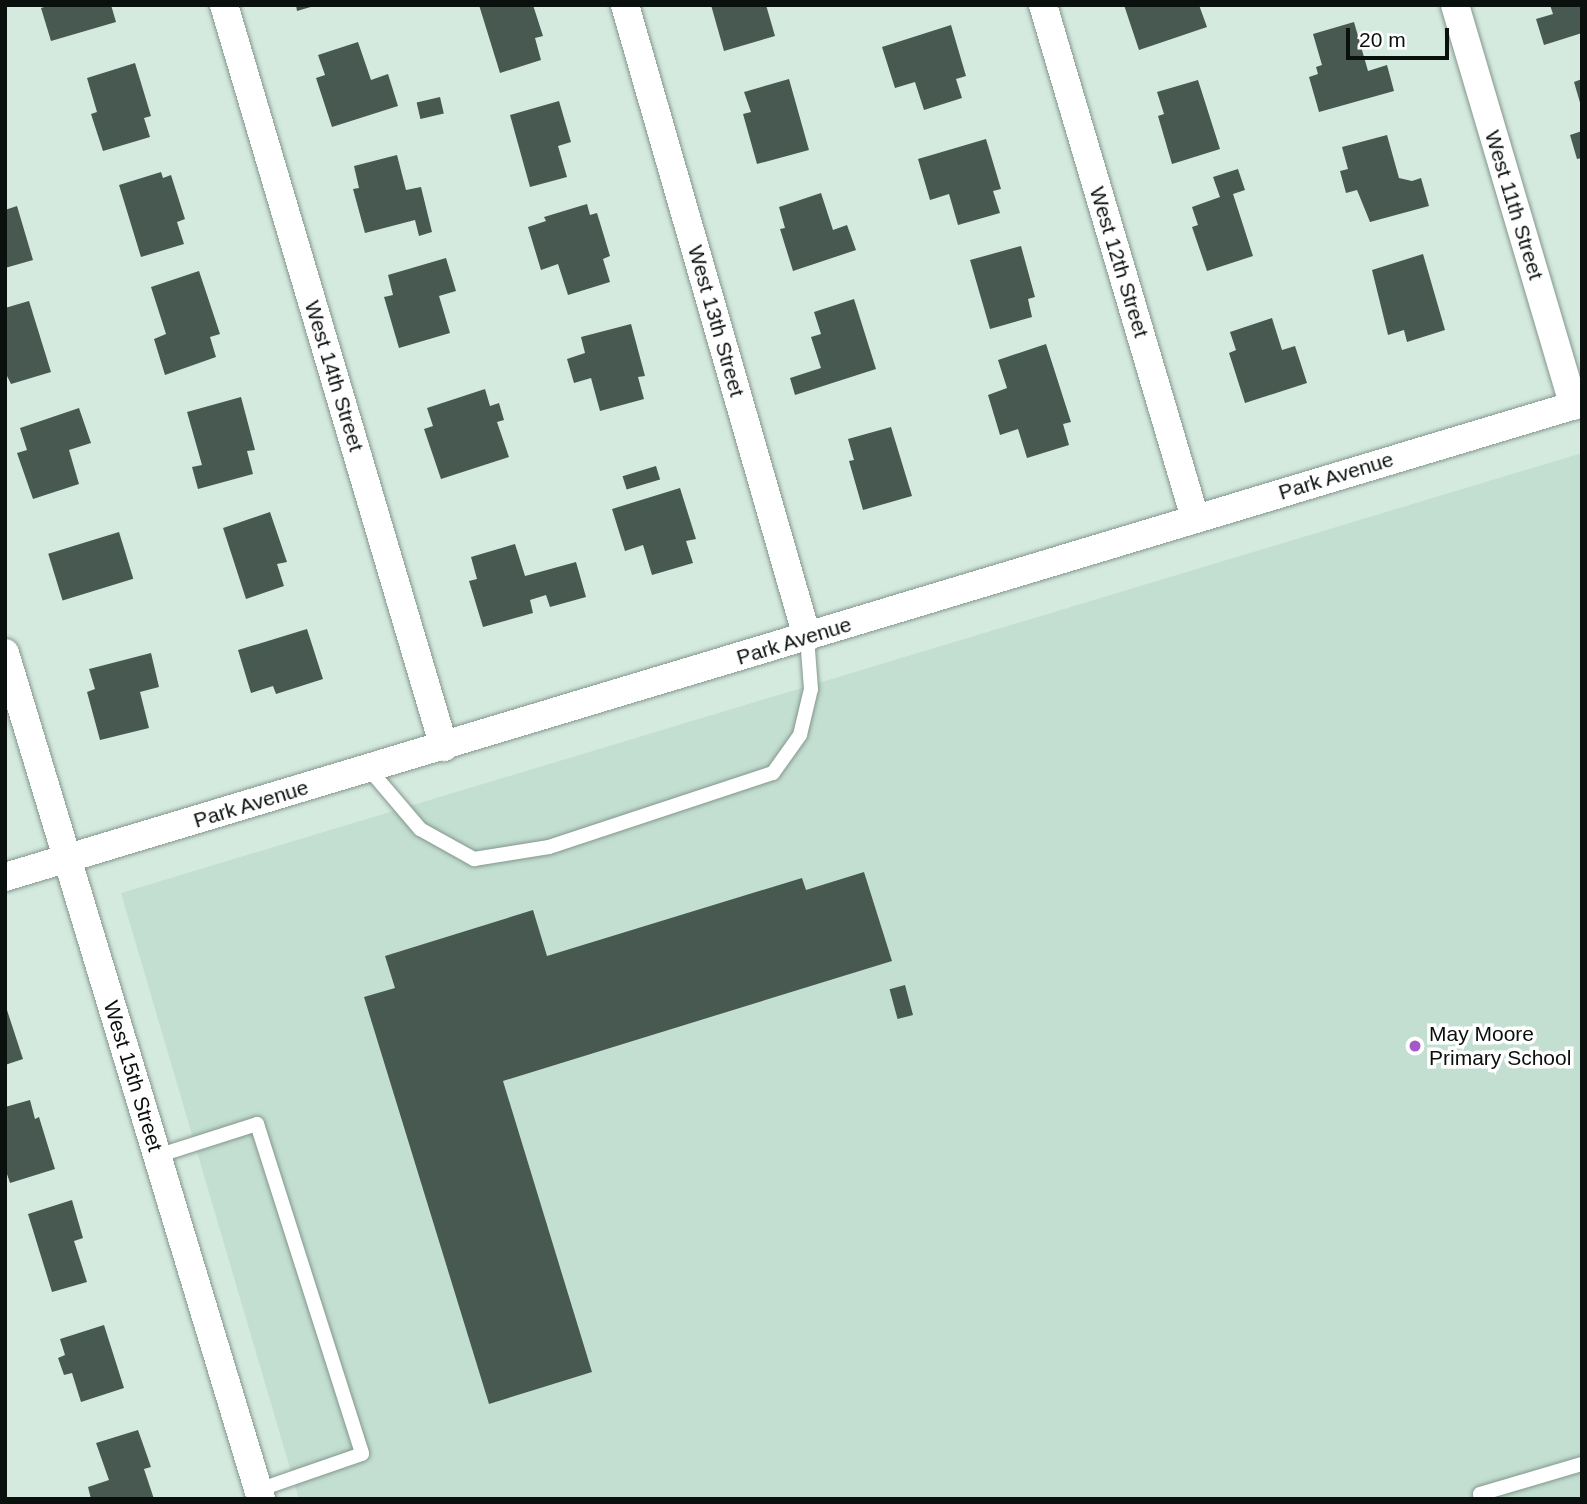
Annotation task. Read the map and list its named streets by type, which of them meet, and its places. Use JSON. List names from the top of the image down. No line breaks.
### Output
{"streets":{"street":["West 11th Street","West 12th Street","West 13th Street","West 14th Street","Park Avenue","West 15th Street"]},"crossings":[["West 11th Street","Park Avenue"],["West 12th Street","Park Avenue"],["West 13th Street","Park Avenue"],["West 14th Street","Park Avenue"],["Park Avenue","West 15th Street"]],"places":["May Moore Primary School"],"scale_bar":"20 m"}
